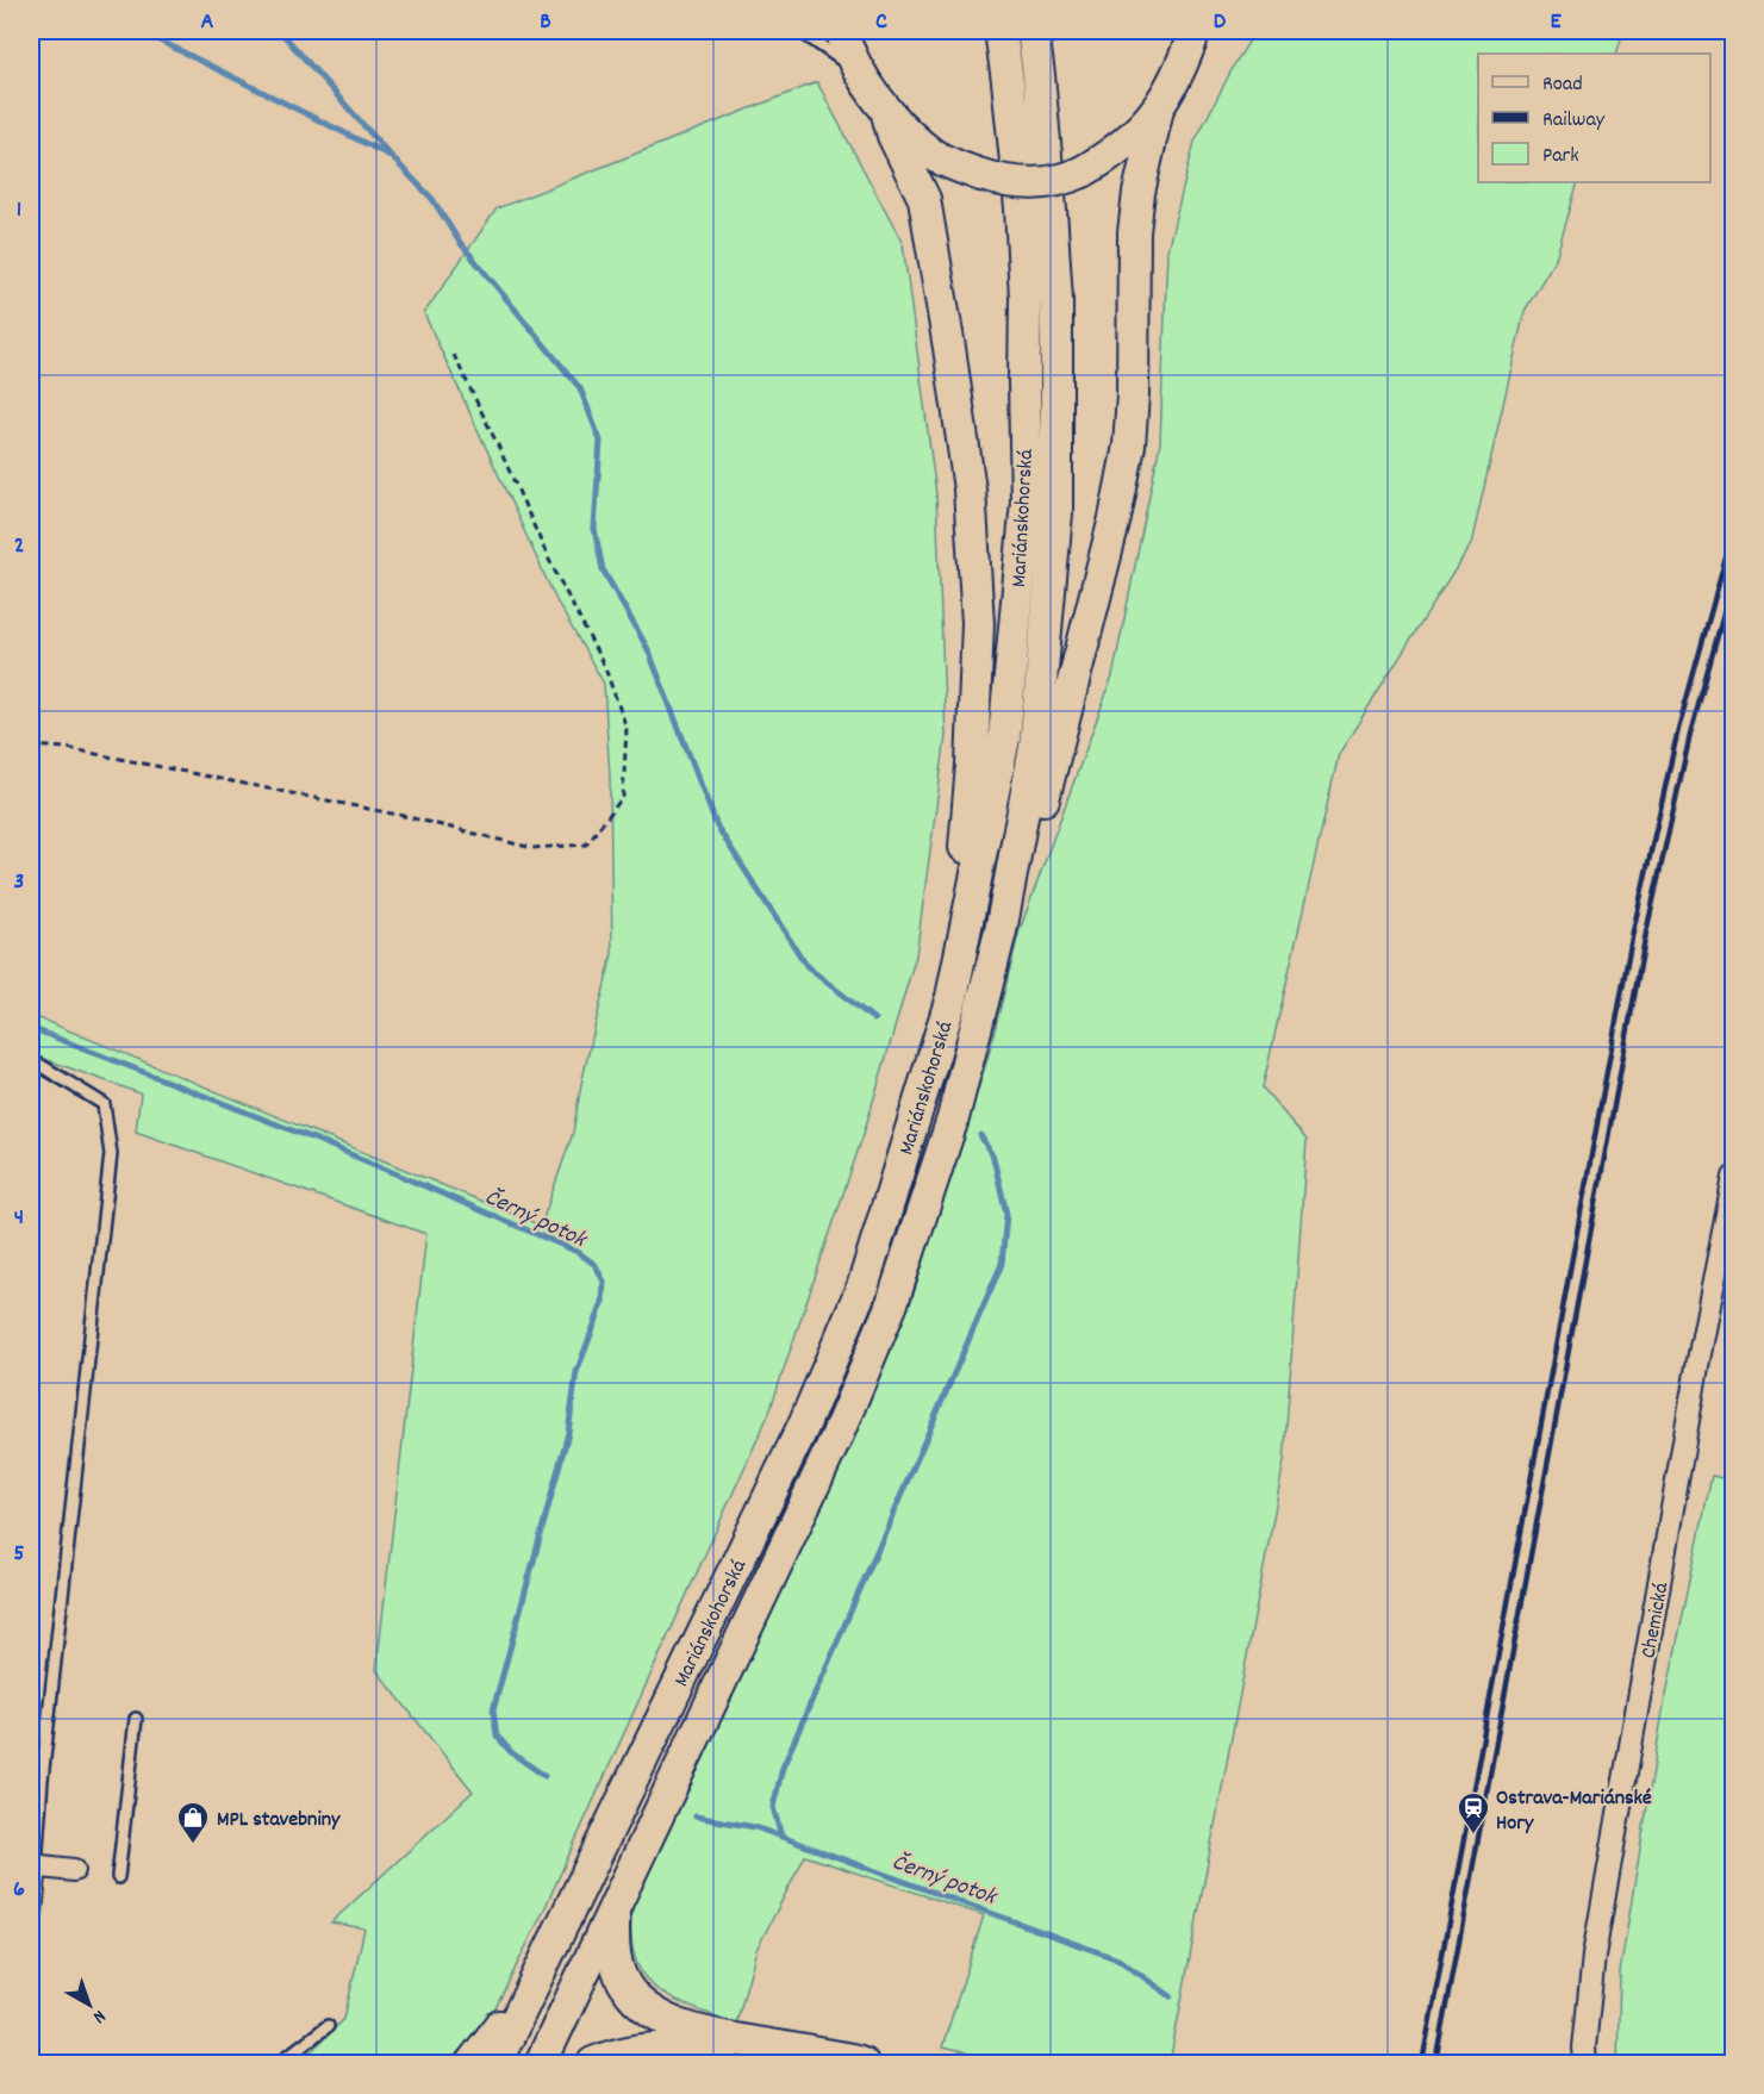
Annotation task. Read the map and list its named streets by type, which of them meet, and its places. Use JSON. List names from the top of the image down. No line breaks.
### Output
{"streets":{"main road":["Mariánskohorská"],"street":["Chemická"]},"water":["Černý potok"],"places":{"station":["Ostrava-Mariánské Hory"],"shop":["MPL stavebniny"]},"legend":["Road","Railway","Park"],"north":"bottom right","grid":{"columns":["A","B","C","D","E"],"rows":["1","2","3","4","5","6"]}}
